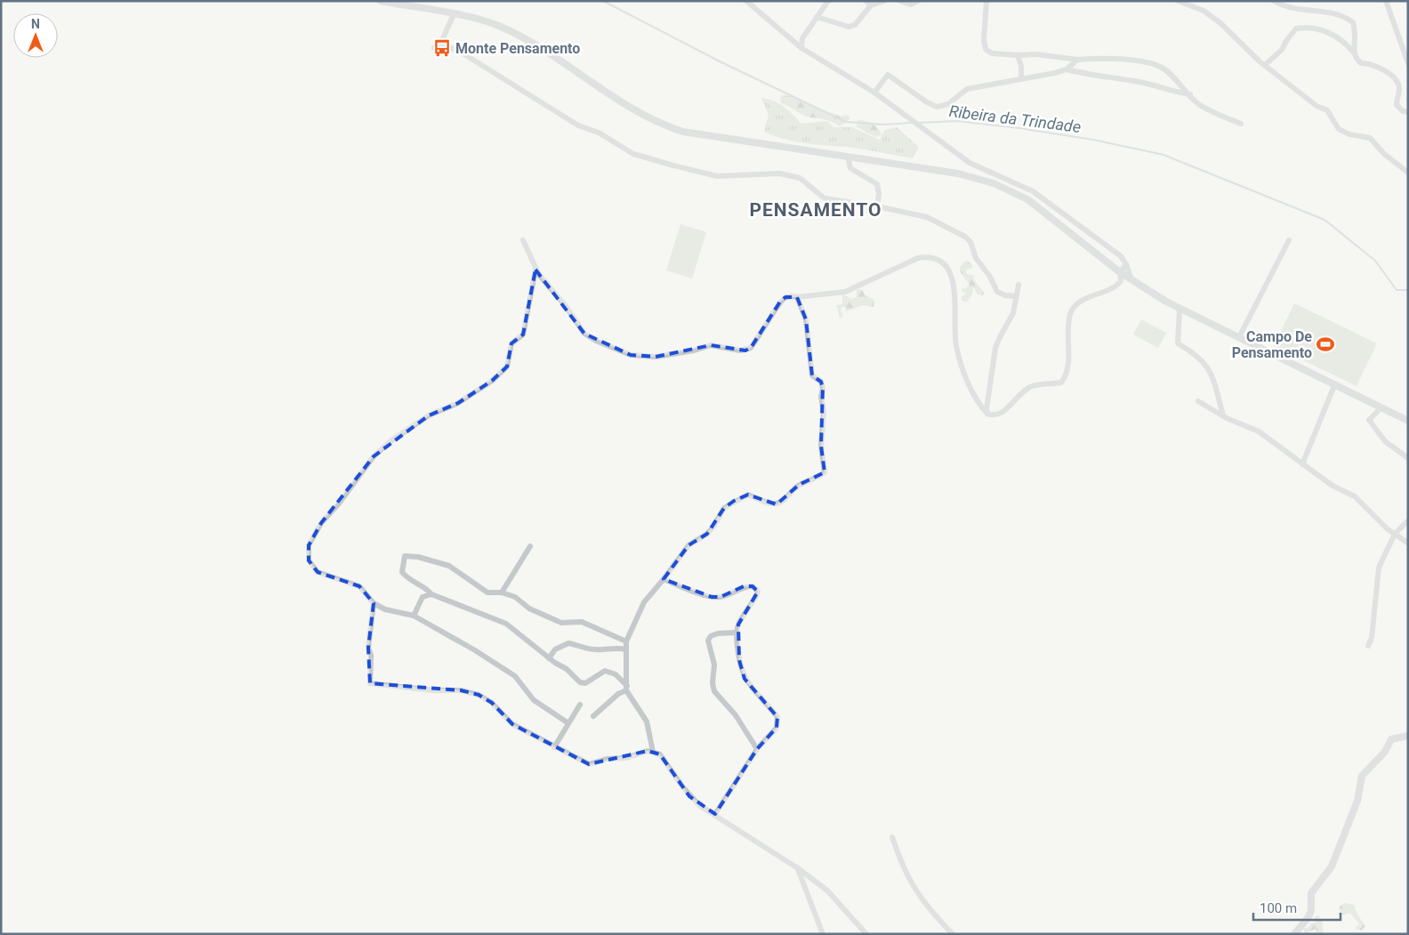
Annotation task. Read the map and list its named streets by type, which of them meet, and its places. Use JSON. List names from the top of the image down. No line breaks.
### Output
{"districts":["PENSAMENTO"],"water":["Ribeira da Trindade"],"places":{"bus stop":["Monte Pensamento"],"sports":["Campo De Pensamento"]},"scale_bar":"100 m","north":"top"}
